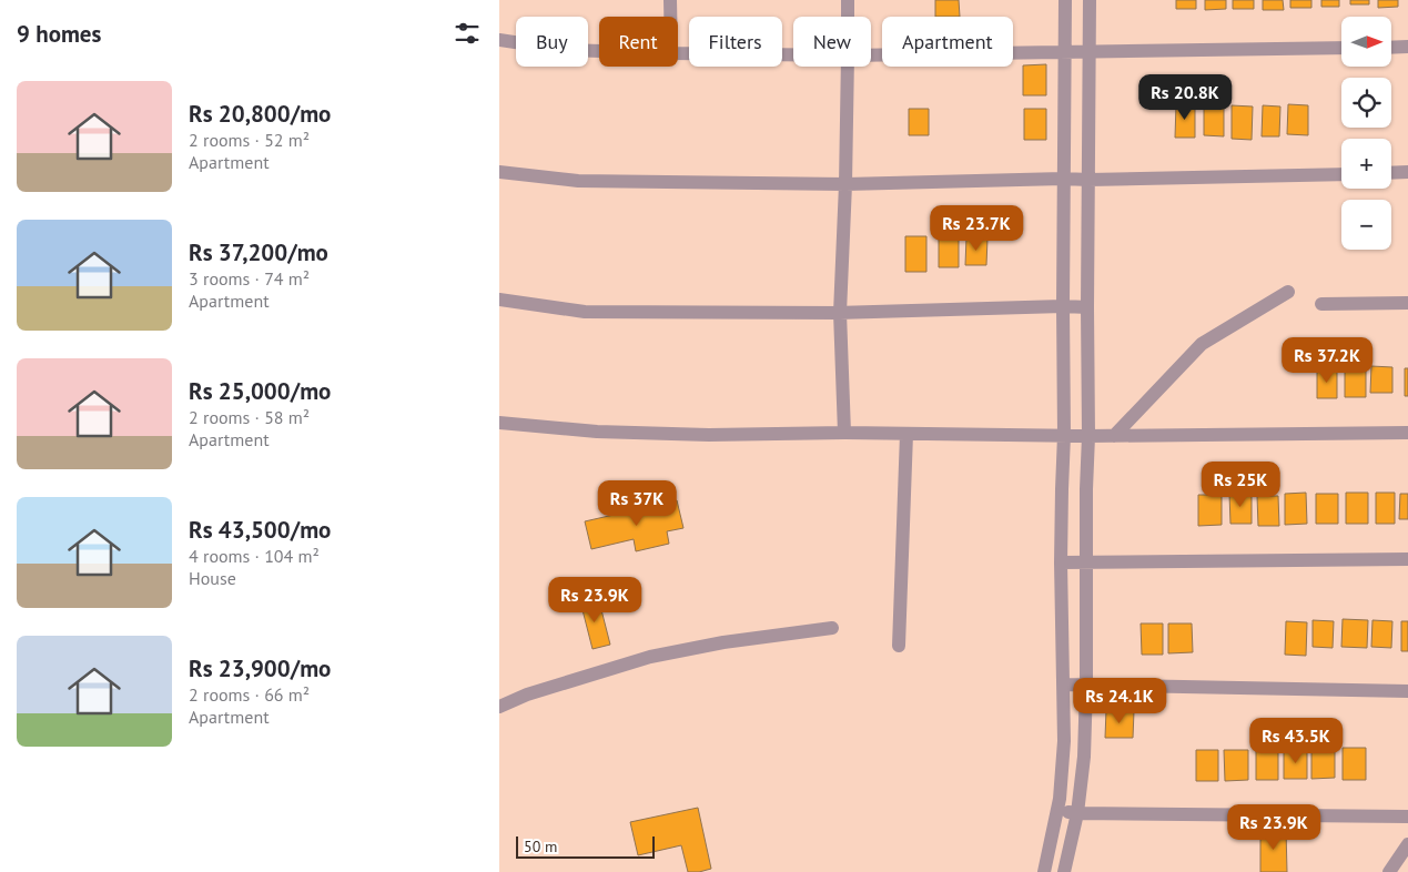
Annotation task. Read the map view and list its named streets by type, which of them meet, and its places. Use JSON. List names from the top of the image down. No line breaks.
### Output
{"scale_bar":"50 m","north":"right","page":{"heading":"9 homes","map_buttons":["+","−"],"chip":["Buy","Rent","Filters","New","Apartment"],"list":[{"name":"Rs 20,800/mo","note":"2 rooms · 52 m² · Apartment"},{"name":"Rs 37,200/mo","note":"3 rooms · 74 m² · Apartment"},{"name":"Rs 25,000/mo","note":"2 rooms · 58 m² · Apartment"},{"name":"Rs 43,500/mo","note":"4 rooms · 104 m² · House"},{"name":"Rs 23,900/mo","note":"2 rooms · 66 m² · Apartment"}],"price":["Rs 20.8K","Rs 23.7K","Rs 37.2K","Rs 25K","Rs 37K","Rs 23.9K","Rs 24.1K","Rs 43.5K","Rs 23.9K"],"scale":"50 m"}}
